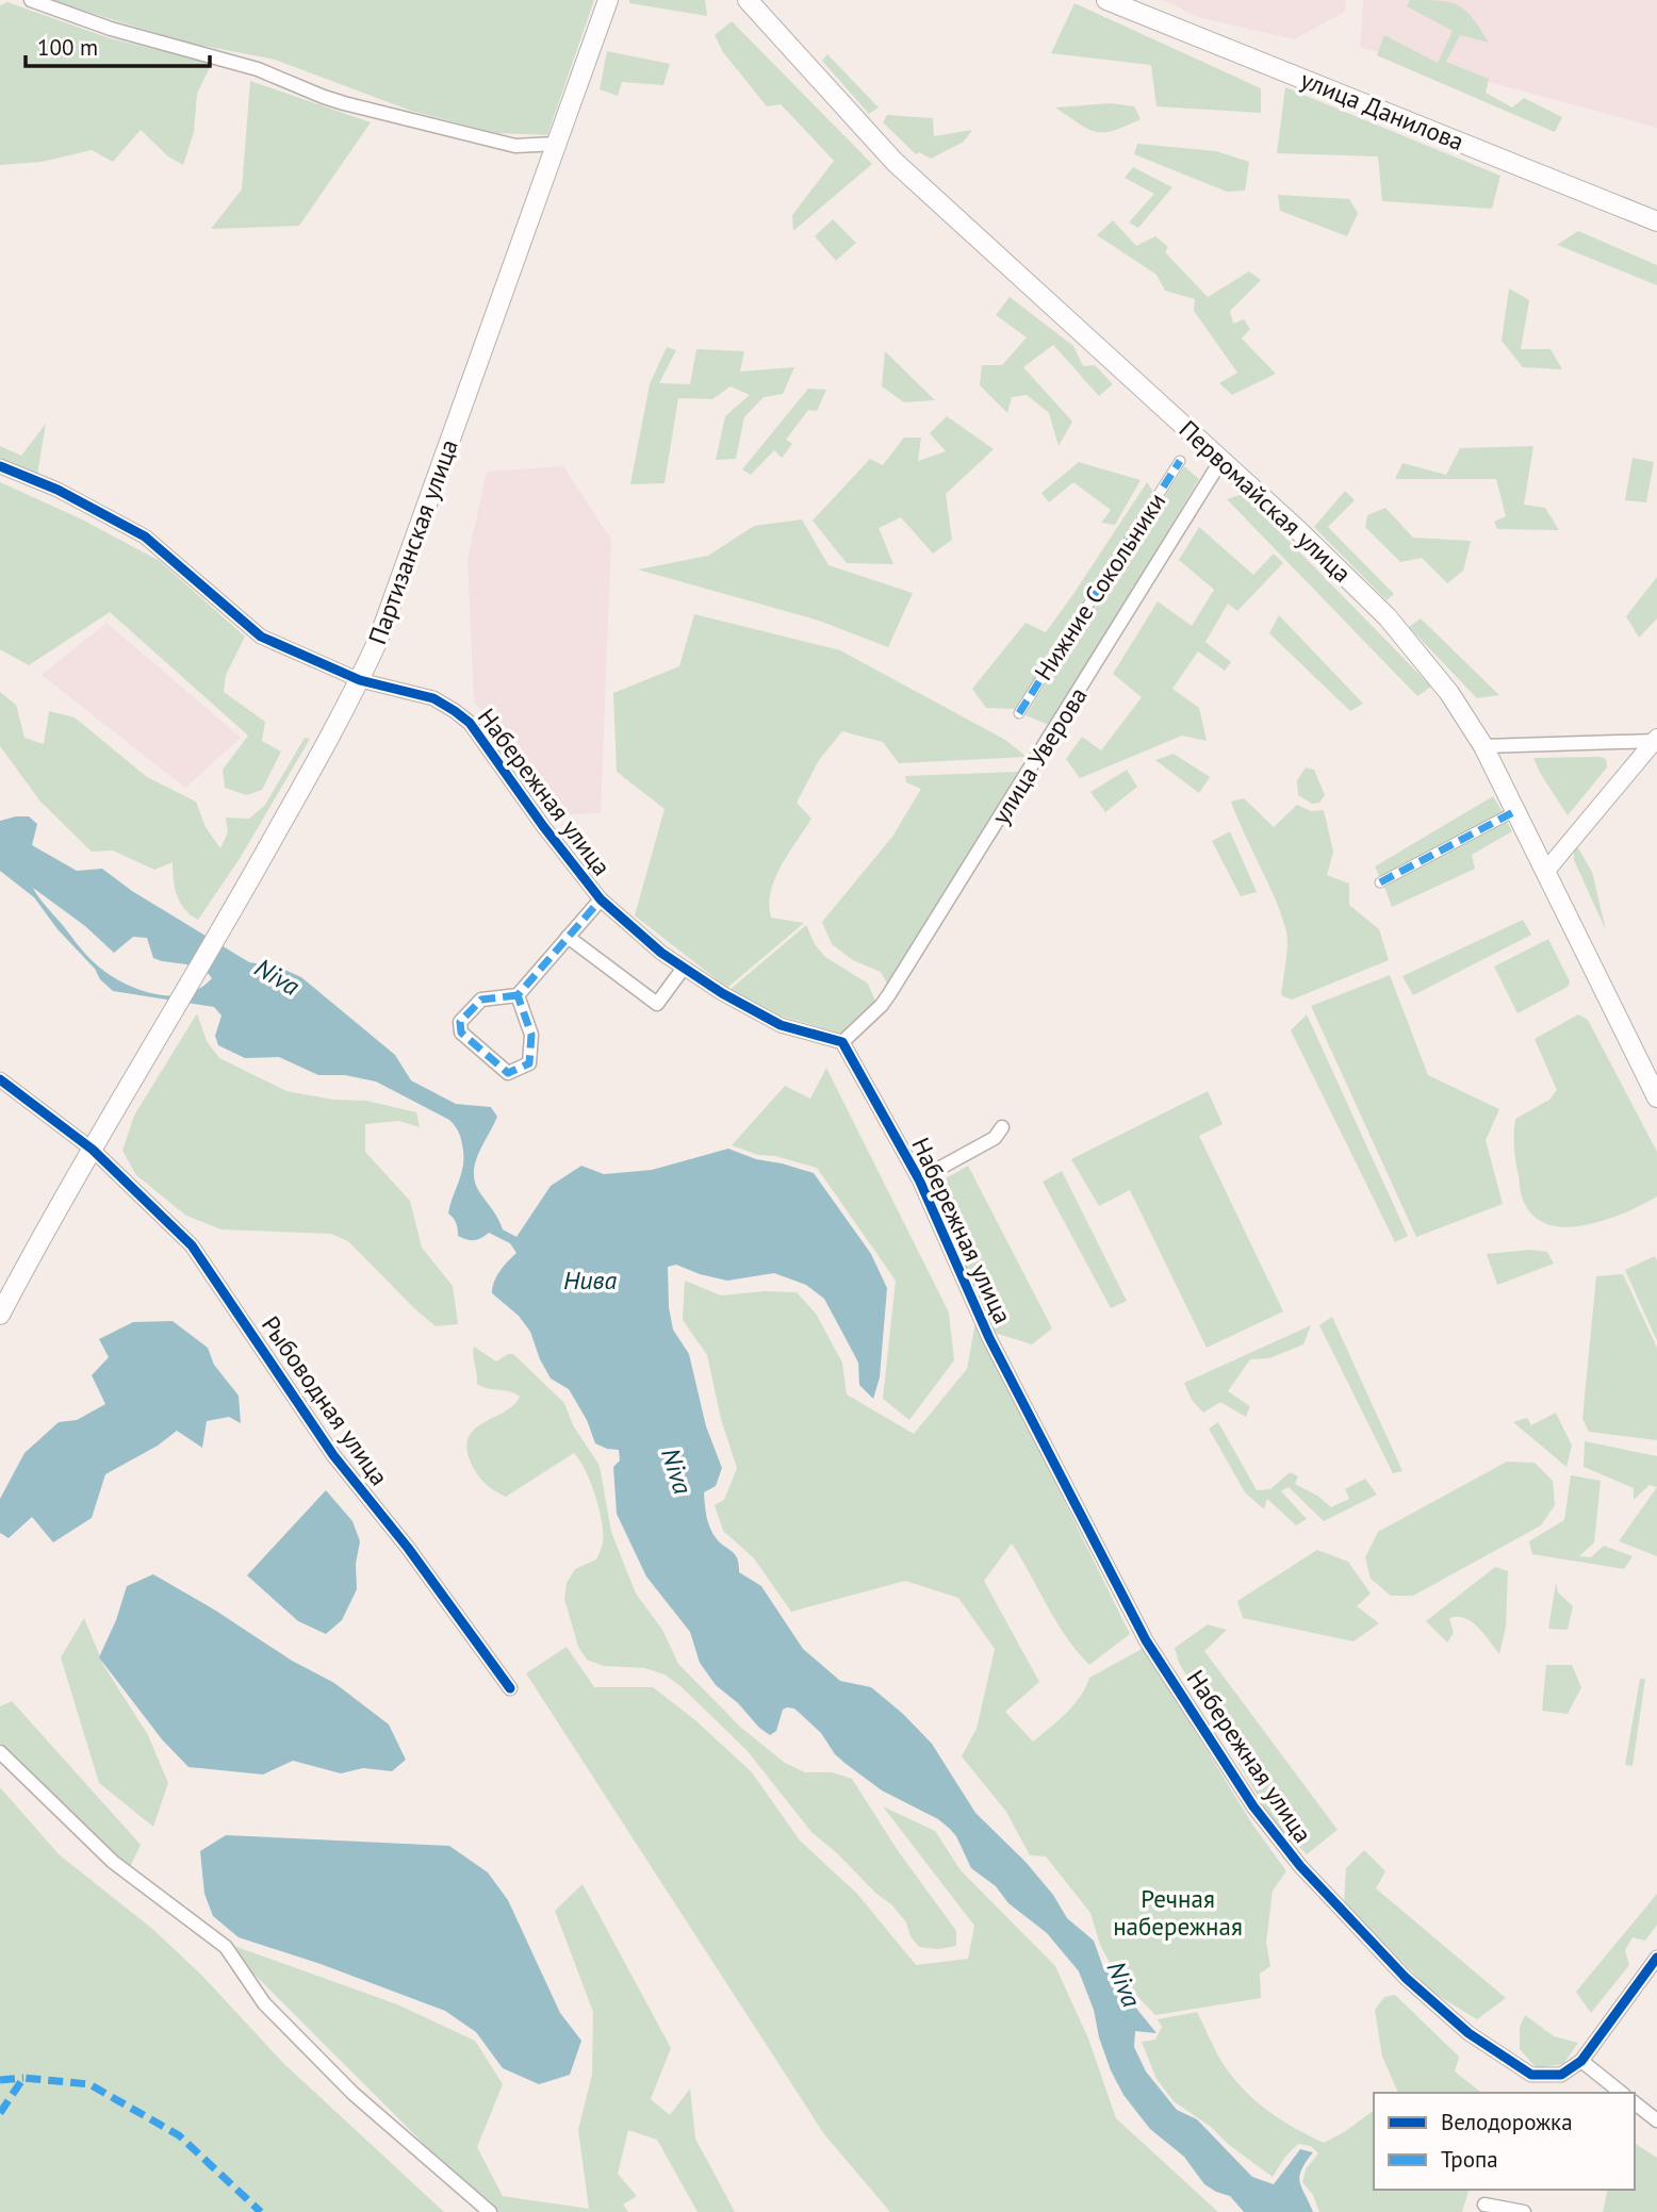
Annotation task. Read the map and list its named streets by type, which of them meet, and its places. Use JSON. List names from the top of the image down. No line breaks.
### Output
{"streets":{"main road":["улица Данилова","Первомайская улица","Партизанская улица"],"street":["Нижние Сокольники","улица Уверова","Набережная улица","Рыбоводная улица"]},"crossings":[["Первомайская улица","улица Уверова"],["Партизанская улица","Набережная улица"],["Партизанская улица","Рыбоводная улица"],["улица Уверова","Набережная улица"]],"water":["Niva","Нива"],"parks":["Речная набережная"],"legend":["Велодорожка","Тропа"],"scale_bar":"100 m"}
